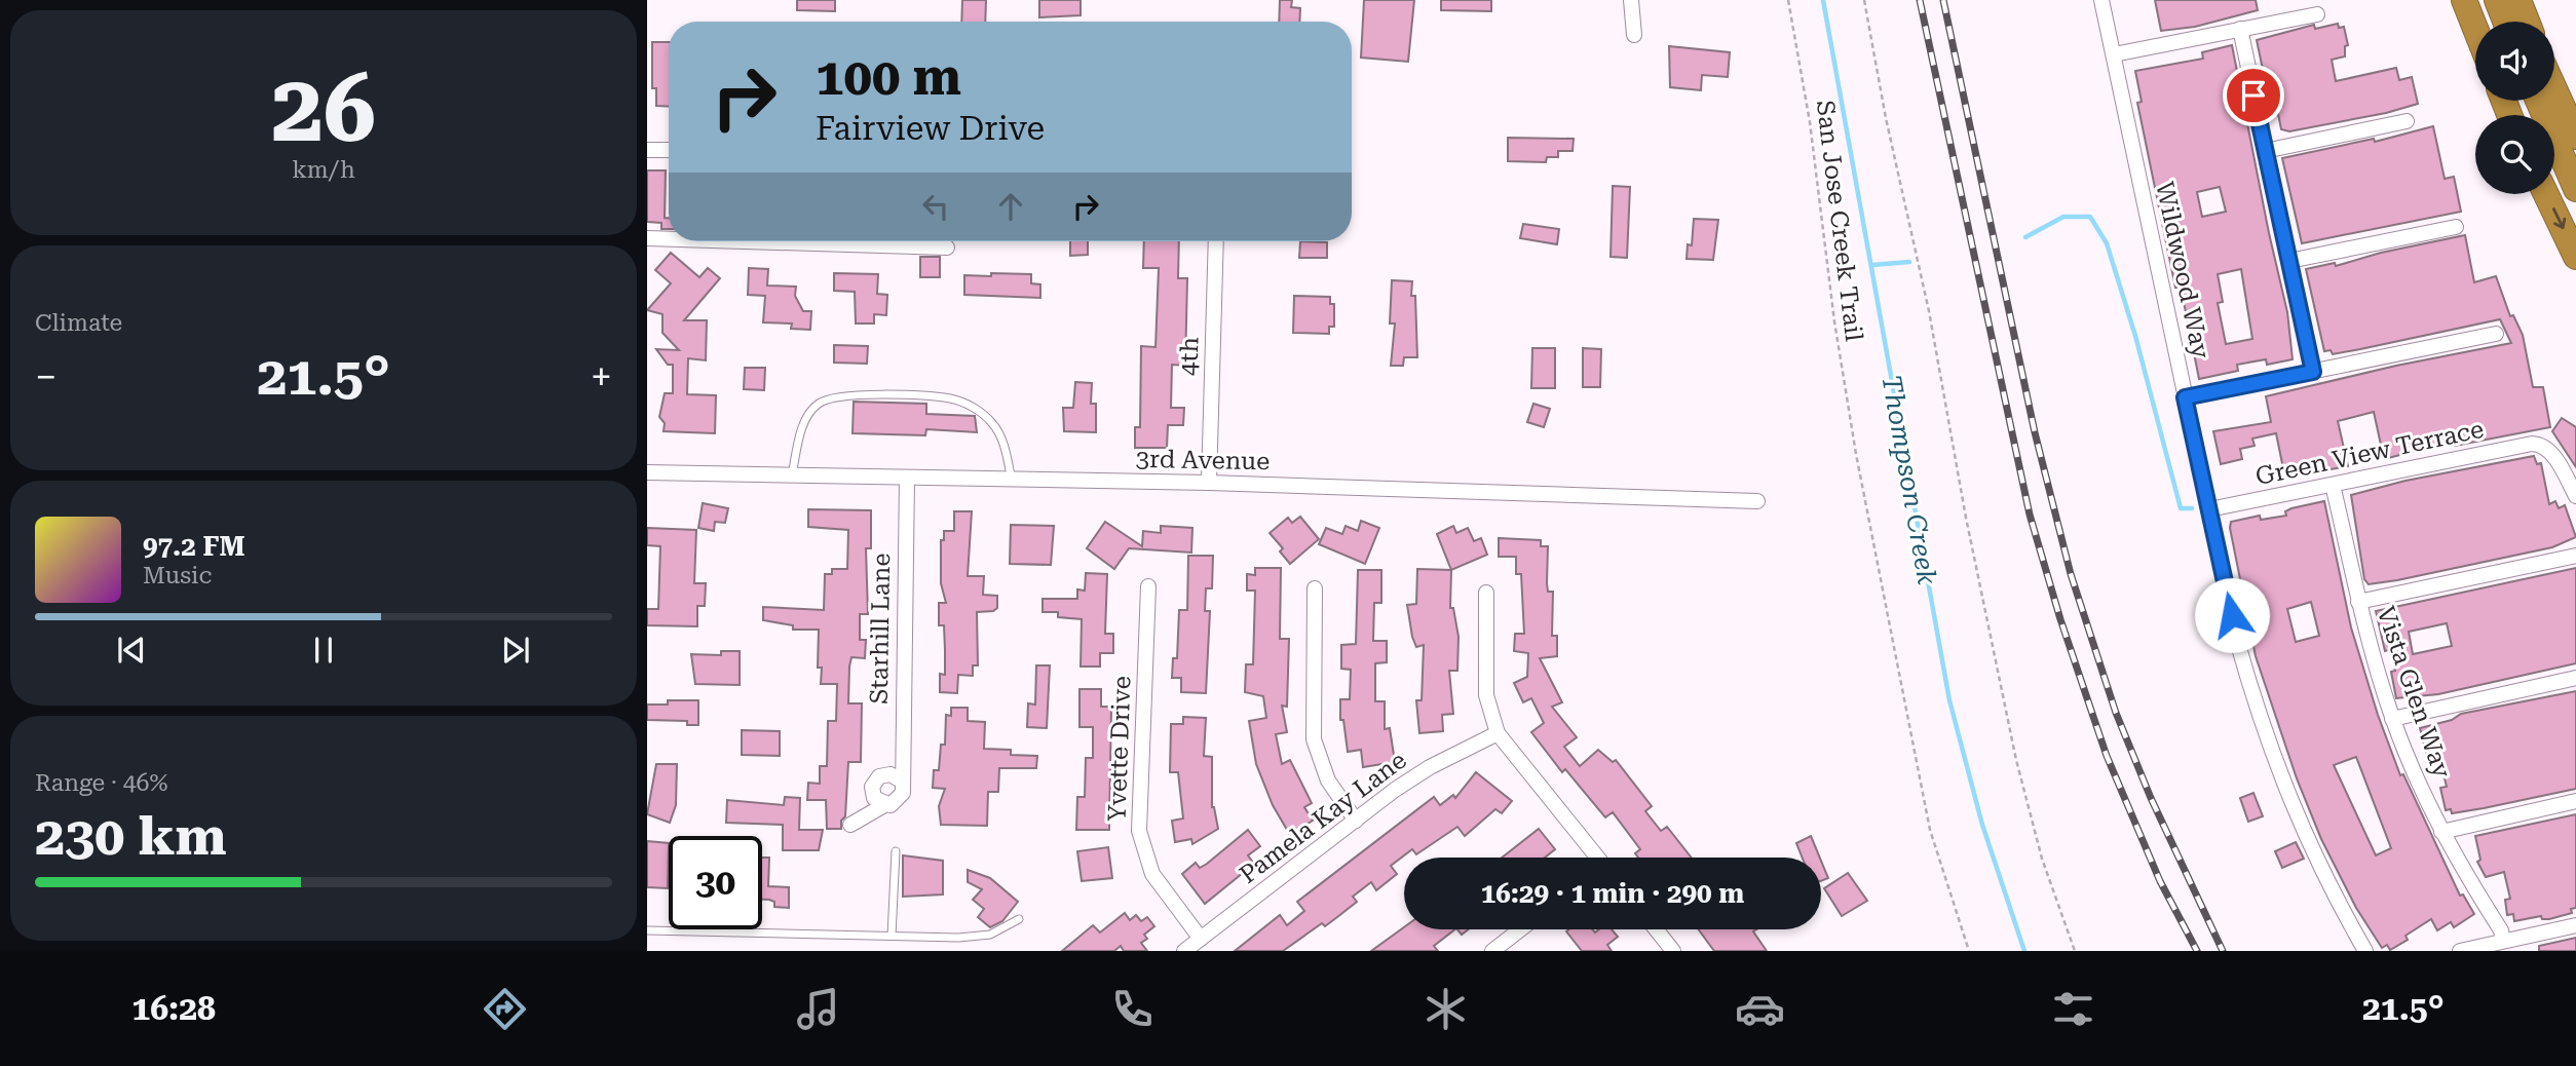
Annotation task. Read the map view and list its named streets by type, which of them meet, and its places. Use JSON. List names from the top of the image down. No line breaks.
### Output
{"streets":{"street":["Wildwood Way","4th","Green View Terrace","3rd Avenue","Starhill Lane","Vista Glen Way","Yvette Drive","Pamela Kay Lane"],"path":["San Jose Creek Trail"]},"crossings":[["Wildwood Way","Green View Terrace"],["4th","3rd Avenue"],["Green View Terrace","Vista Glen Way"],["3rd Avenue","Starhill Lane"],["Yvette Drive","Pamela Kay Lane"]],"water":["Thompson Creek"],"page":{"tile":[["26","km/h"],"Climate",["Range · 46%","230 km"]],"turn":["100 m","Fairview Drive"],"heat":["−","21.5°","+"],"song":["97.2 FM","Music"],"limit":"30","trip":"16:29 · 1 min · 290 m","tabs":["16:28","21.5°"]}}
